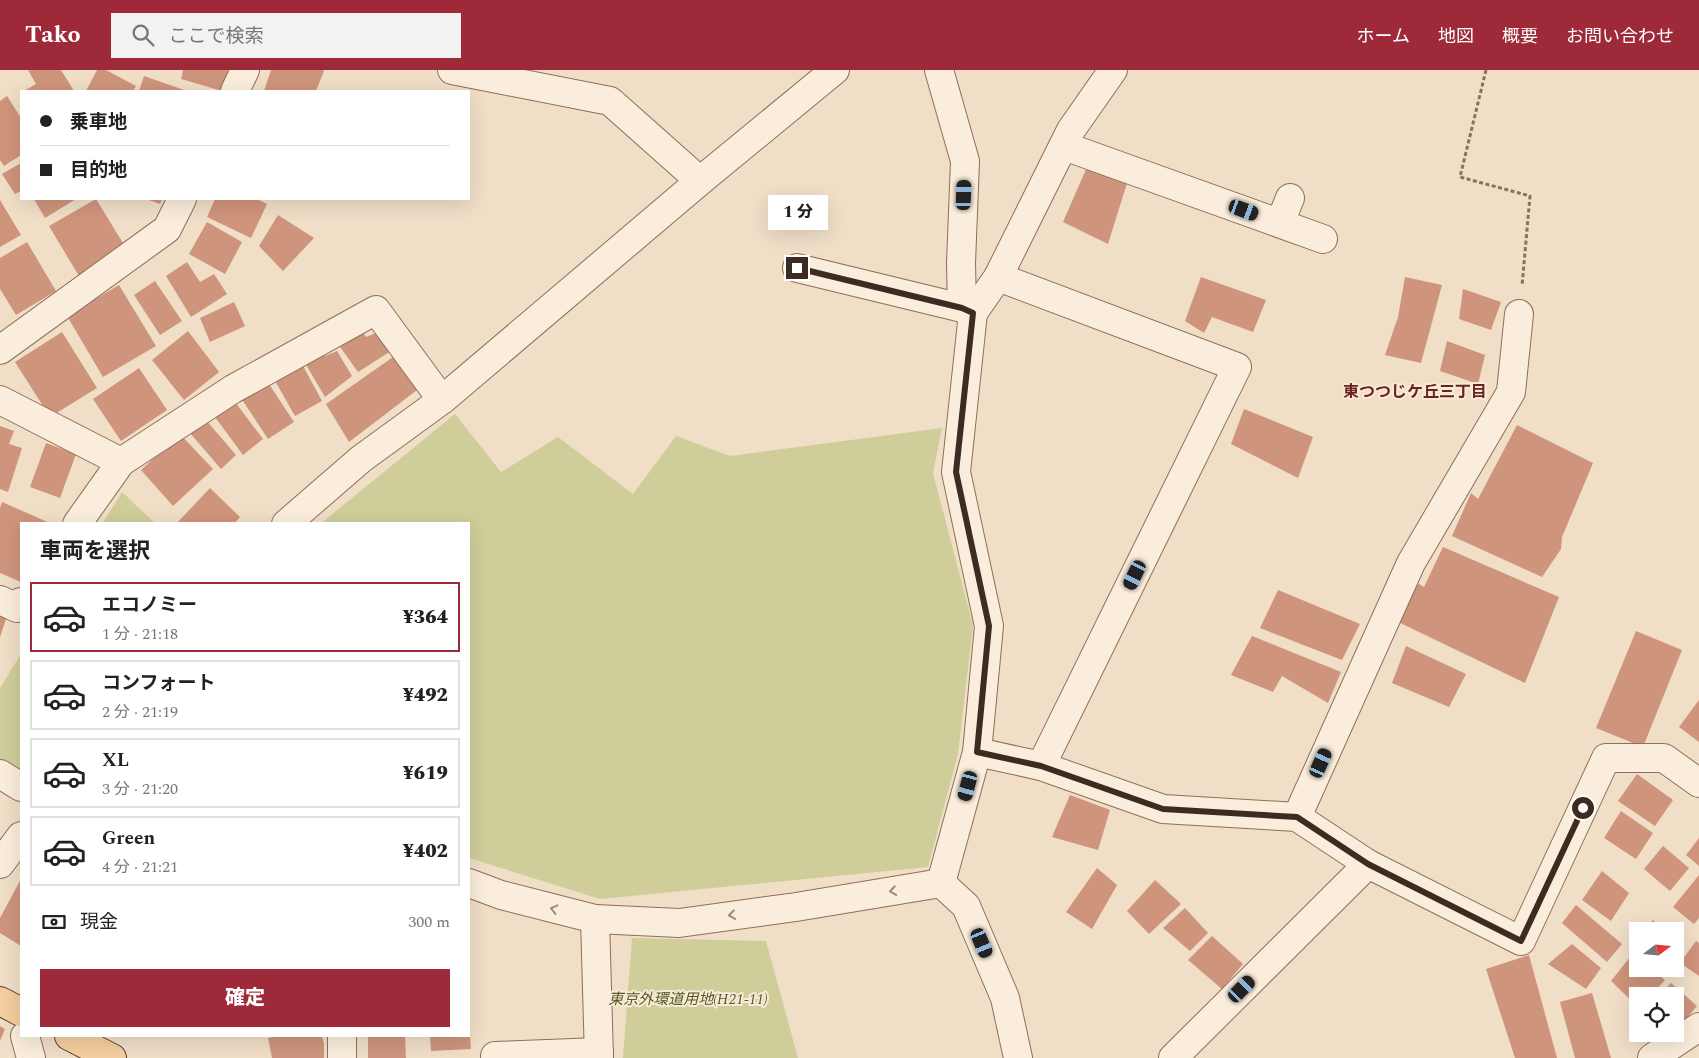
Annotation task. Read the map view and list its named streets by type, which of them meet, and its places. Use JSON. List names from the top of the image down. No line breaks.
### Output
{"districts":["東つつじケ丘三丁目"],"parks":["東京外環道用地(H21-11)"],"north":"right","page":{"header":"Tako","search":"ここで検索","nav":["ホーム","地図","概要","お問い合わせ"],"banner":["乗車地","目的地"],"bubble":"1 分","heading":"車両を選択","list":[{"name":"エコノミー","note":"1 分 · 21:18","value":"¥364"},{"name":"コンフォート","note":"2 分 · 21:19","value":"¥492"},{"name":"XL","note":"3 分 · 21:20","value":"¥619"},{"name":"Green","note":"4 分 · 21:21","value":"¥402"}],"pay":["現金","300 m"],"buttons":"確定"}}
